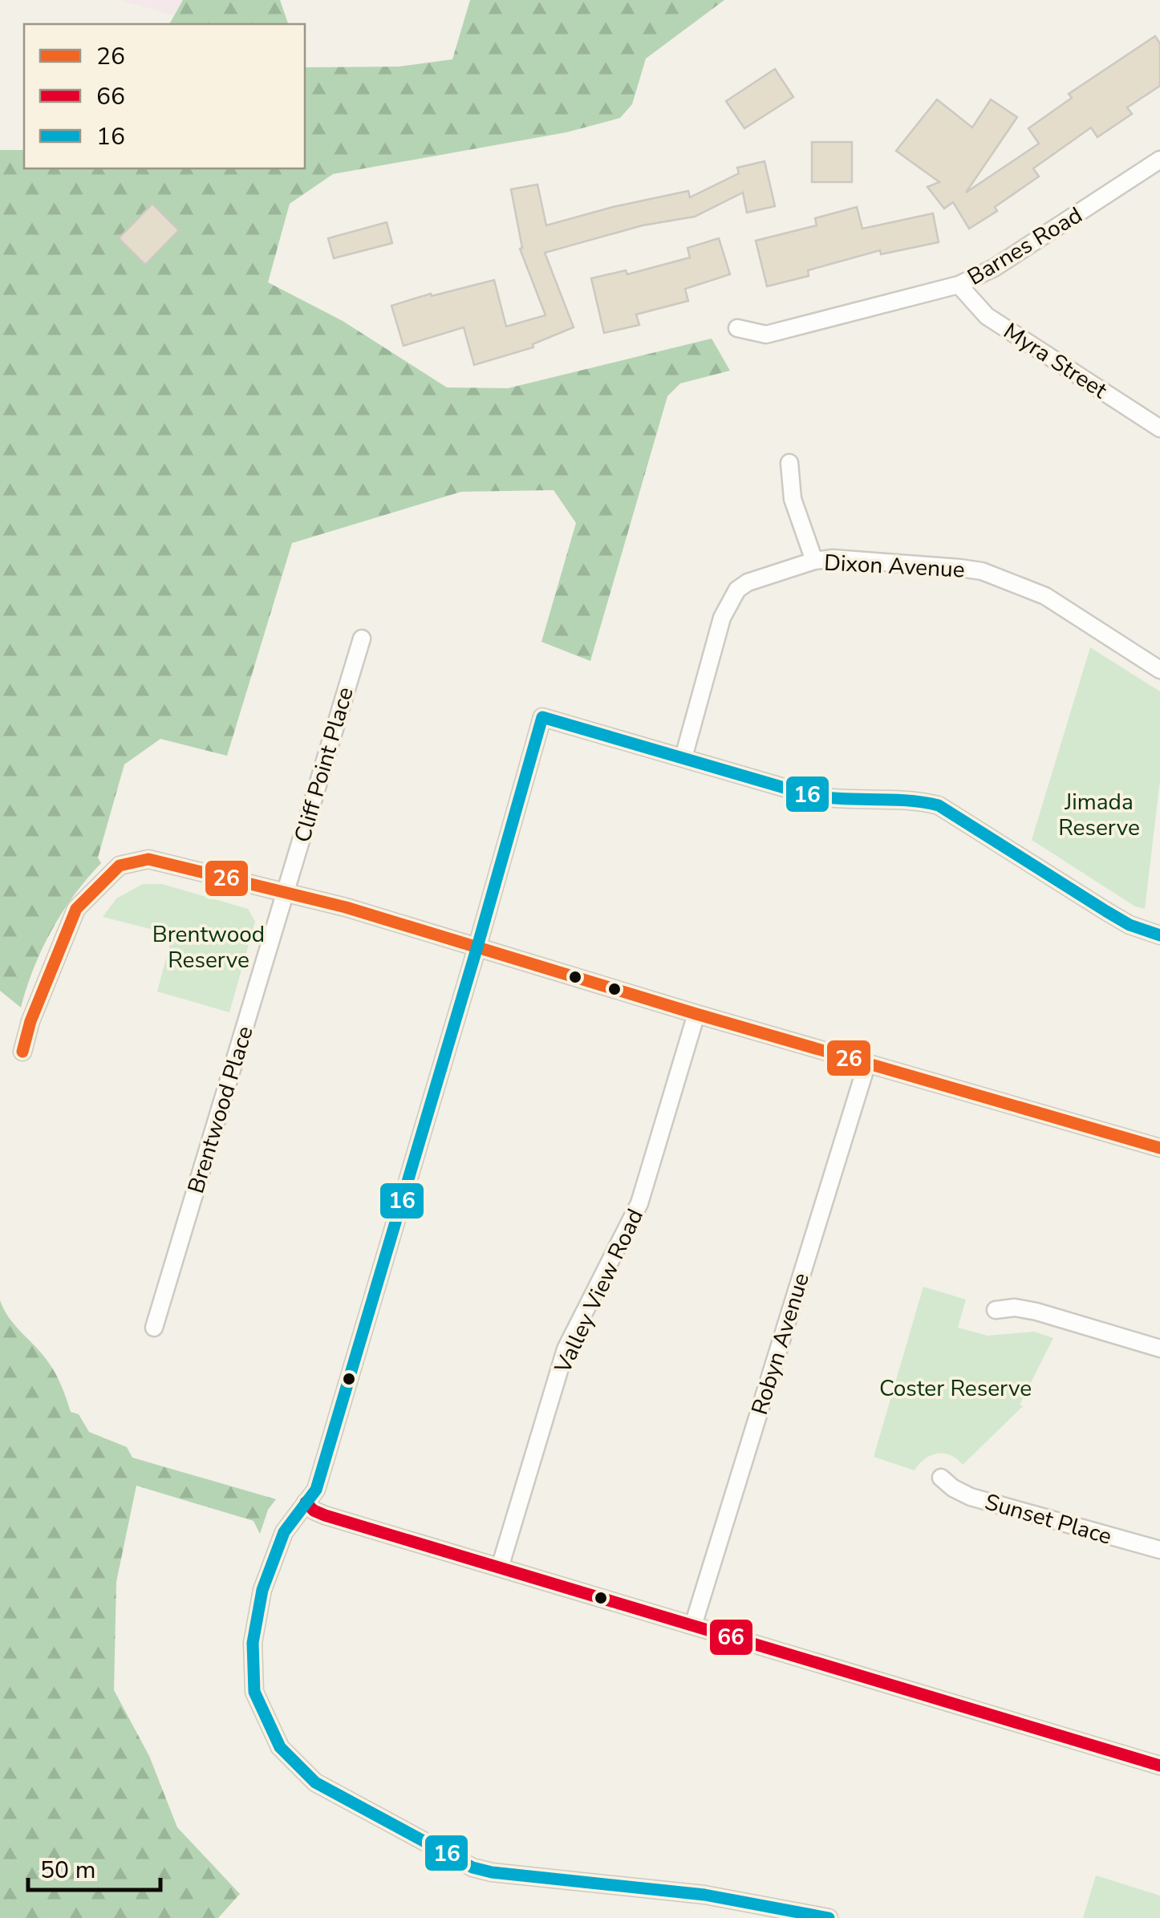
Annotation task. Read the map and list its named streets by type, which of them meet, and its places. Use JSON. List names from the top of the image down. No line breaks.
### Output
{"streets":{"street":["Barnes Road","Myra Street","Dixon Avenue","Cliff Point Place","Brentwood Place","Valley View Road","Robyn Avenue","Sunset Place"]},"crossings":[["Barnes Road","Myra Street"],["Cliff Point Place","Brentwood Place"]],"parks":["Jimada Reserve","Brentwood Reserve","Coster Reserve"],"lines":["transit line 16","transit line 26","transit line 66"],"legend":["26","66","16"],"scale_bar":"50 m"}
